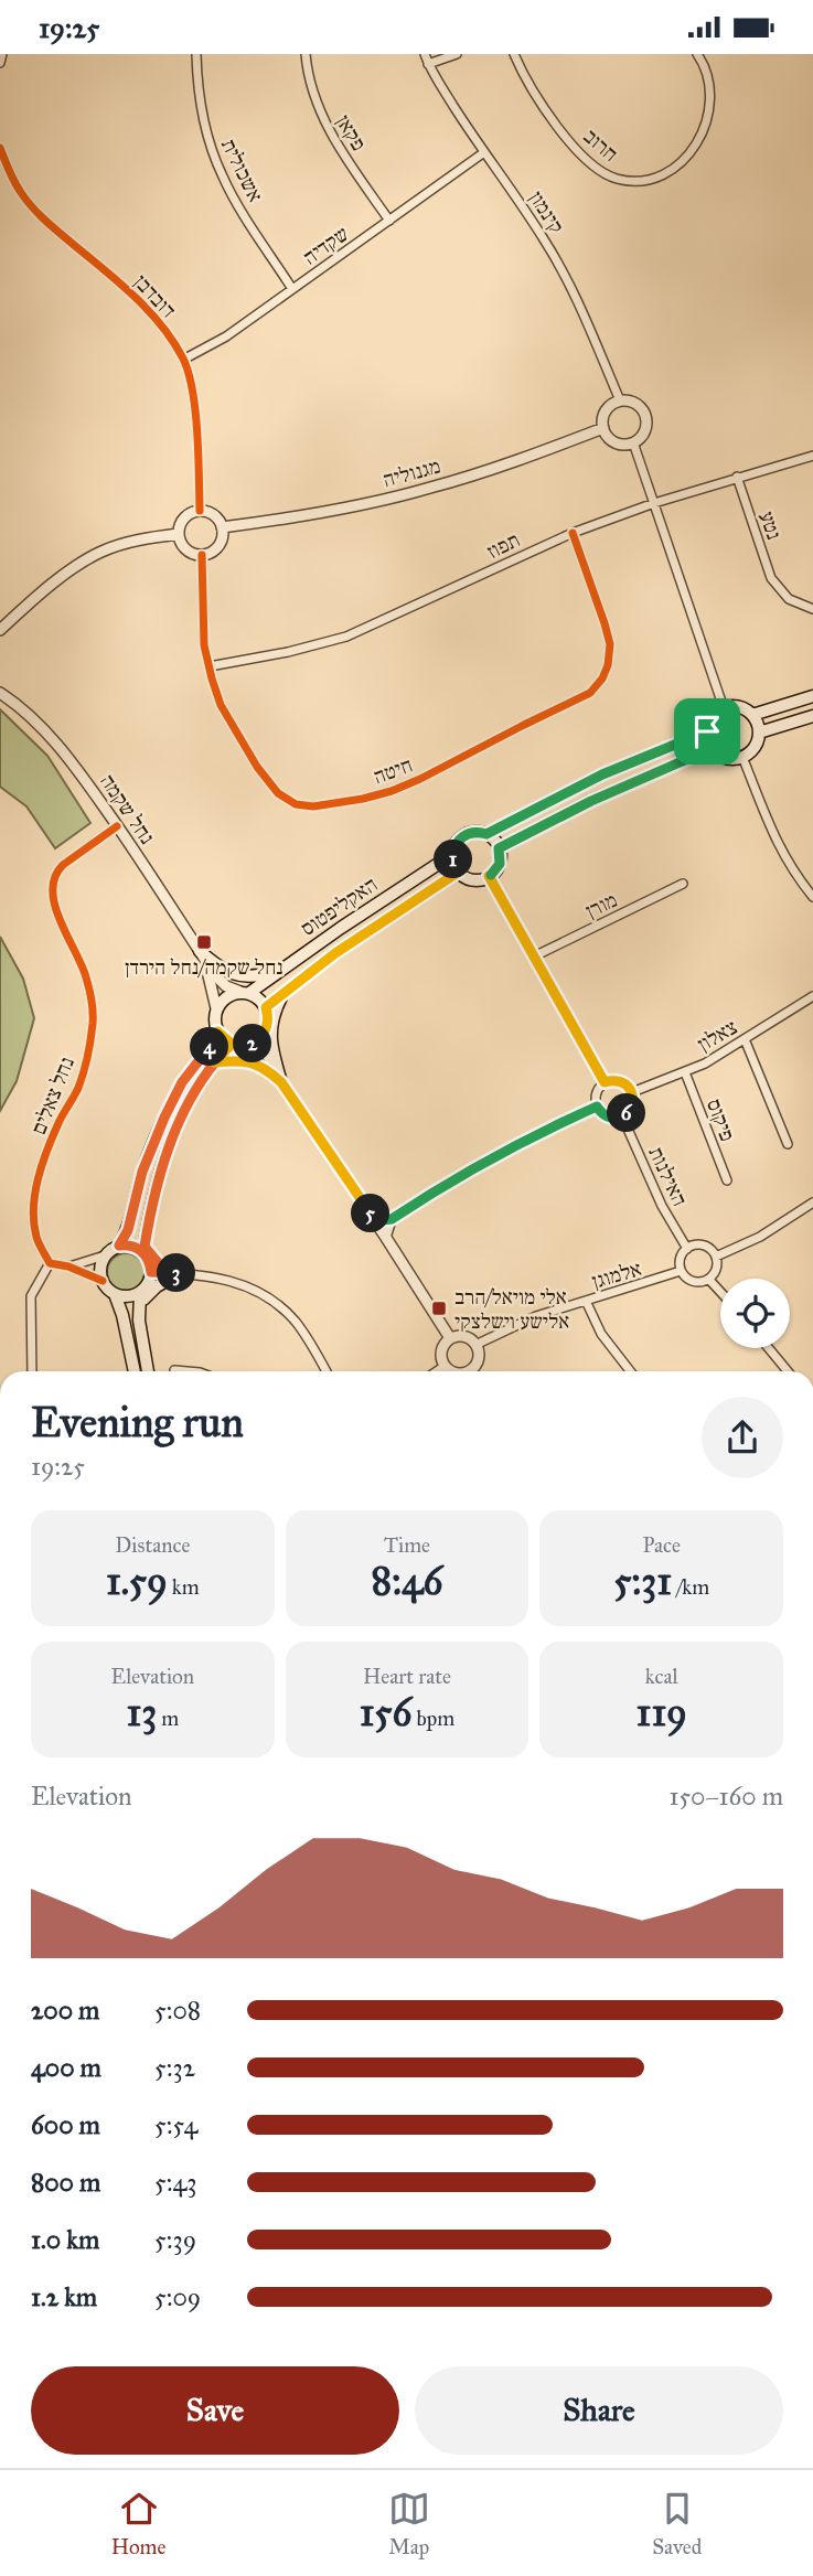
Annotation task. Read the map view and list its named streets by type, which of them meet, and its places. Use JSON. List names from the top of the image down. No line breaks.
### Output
{"streets":{"main road":["האקליפטוס"],"street":["פקאן","חרוב","אשכולית","קינמון","שקדיה","דובדבן","מגנוליה","נטע","תפוז","חיטה","נחל שקמה","מורן","צאלון","נחל צאלים","פיקוס","האילנות","אלמוגן"]},"crossings":[["פקאן","שקדיה"],["אשכולית","שקדיה"],["קינמון","שקדיה"],["קינמון","מגנוליה"],["שקדיה","דובדבן"],["דובדבן","מגנוליה"],["דובדבן","חיטה"],["מגנוליה","חיטה"],["נטע","תפוז"],["תפוז","חיטה"],["נחל שקמה","האקליפטוס"],["נחל שקמה","נחל צאלים"],["צאלון","פיקוס"],["צאלון","האילנות"],["האילנות","אלמוגן"]],"places":{"transit":["נחל שקמה/נחל הירדן","אלי מויאל/הרב אלישע וישלצקי"]},"page":{"status":"19:25","pins":["1","2","4","6","5","3"],"heading":["Evening run","19:25"],"stats":[["Distance","1.59 km"],["Time","8:46"],["Pace","5:31 /km"],["Elevation","13 m"],["Heart rate","156 bpm"],["kcal","119"]],"chart":["Elevation","150–160 m"],"list":[{"name":"200 m","note":"5:08"},{"name":"400 m","note":"5:32"},{"name":"600 m","note":"5:54"},{"name":"800 m","note":"5:43"},{"name":"1.0 km","note":"5:39"},{"name":"1.2 km","note":"5:09"}],"buttons":["Save","Share"],"tabs":["Home","Map","Saved"]}}
